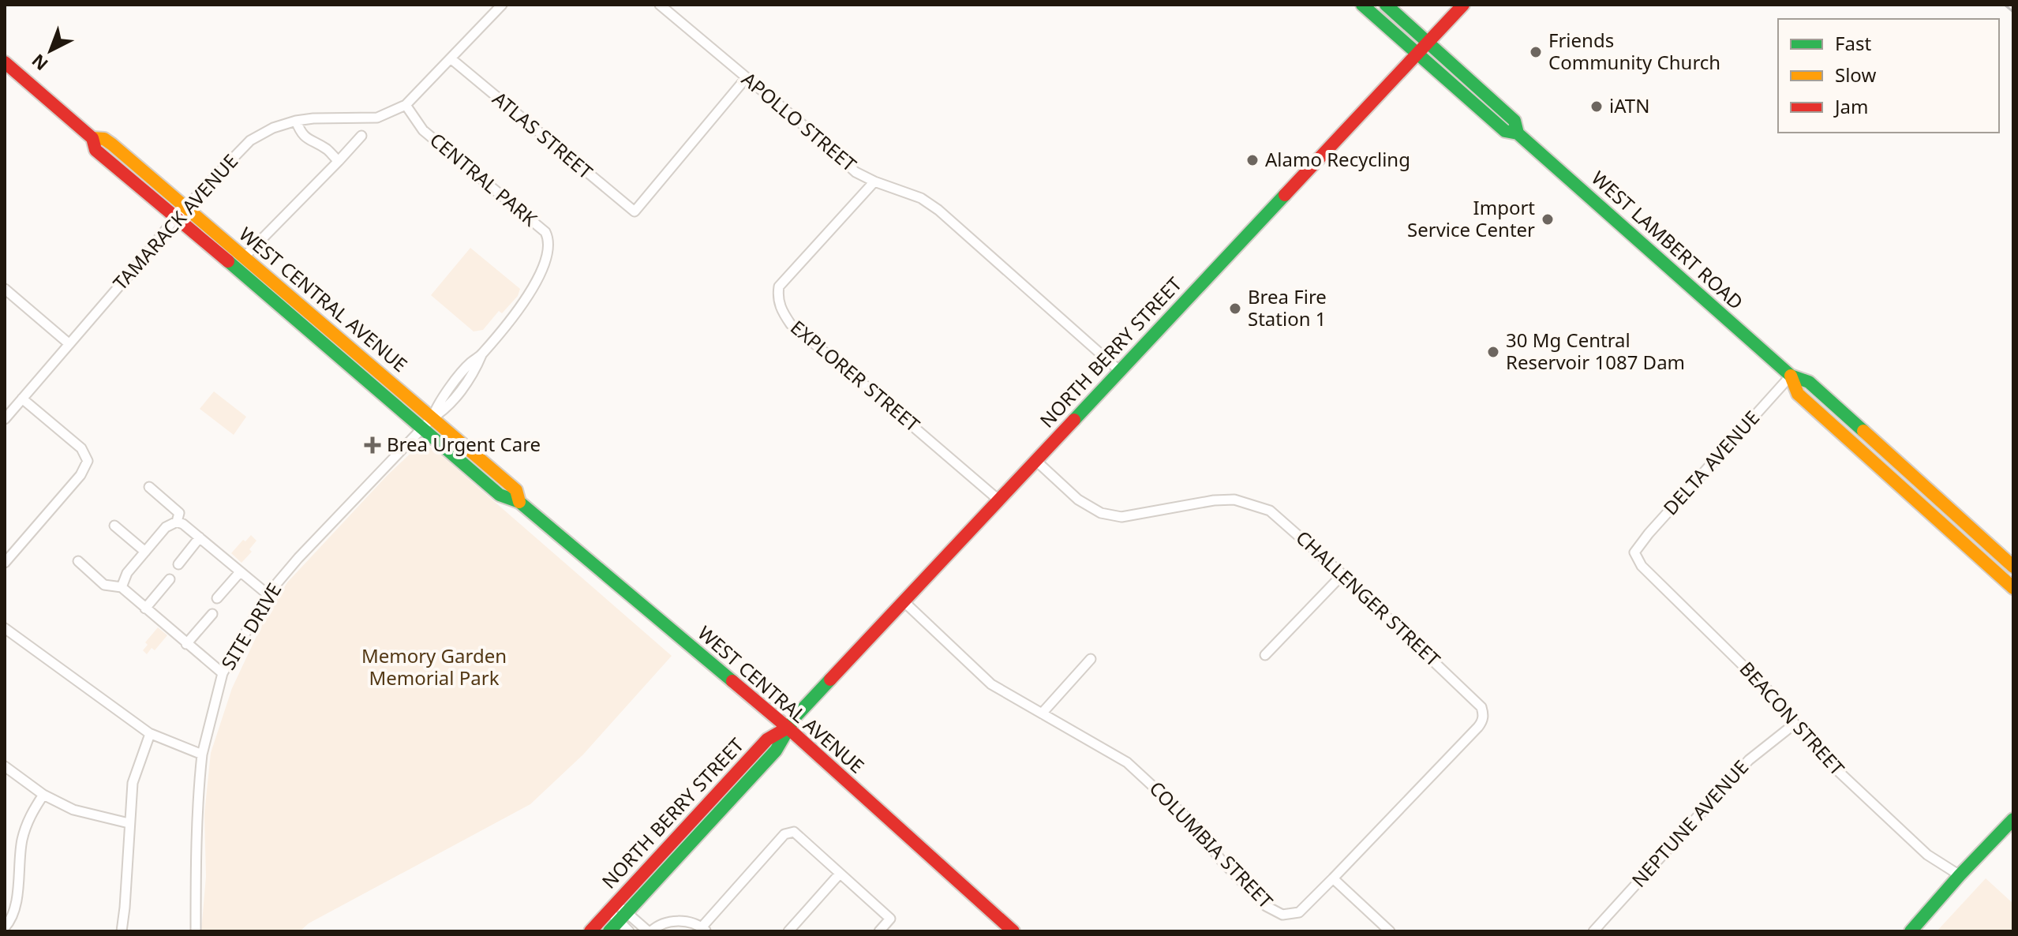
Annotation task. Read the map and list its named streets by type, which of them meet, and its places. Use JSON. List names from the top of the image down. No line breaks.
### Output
{"streets":{"main road":["WEST LAMBERT ROAD","WEST CENTRAL AVENUE","NORTH BERRY STREET"],"street":["APOLLO STREET","ATLAS STREET","CENTRAL PARK","TAMARACK AVENUE","EXPLORER STREET","DELTA AVENUE","CHALLENGER STREET","SITE DRIVE","BEACON STREET","NEPTUNE AVENUE","COLUMBIA STREET"]},"crossings":[["APOLLO STREET","ATLAS STREET"],["APOLLO STREET","NORTH BERRY STREET"],["APOLLO STREET","EXPLORER STREET"],["ATLAS STREET","TAMARACK AVENUE"],["CENTRAL PARK","TAMARACK AVENUE"],["CENTRAL PARK","SITE DRIVE"],["TAMARACK AVENUE","WEST CENTRAL AVENUE"],["WEST LAMBERT ROAD","NORTH BERRY STREET"],["WEST LAMBERT ROAD","DELTA AVENUE"],["WEST CENTRAL AVENUE","NORTH BERRY STREET"],["WEST CENTRAL AVENUE","SITE DRIVE"],["NORTH BERRY STREET","EXPLORER STREET"],["NORTH BERRY STREET","CHALLENGER STREET"],["NORTH BERRY STREET","COLUMBIA STREET"],["DELTA AVENUE","BEACON STREET"],["CHALLENGER STREET","COLUMBIA STREET"],["BEACON STREET","NEPTUNE AVENUE"]],"parks":["Memory Garden Memorial Park"],"places":{"other":["Friends Community Church","iATN","Alamo Recycling","Import Service Center","Brea Fire Station 1","30 Mg Central Reservoir 1087 Dam"],"health":["Brea Urgent Care"]},"legend":["Fast","Slow","Jam"],"north":"bottom left"}
